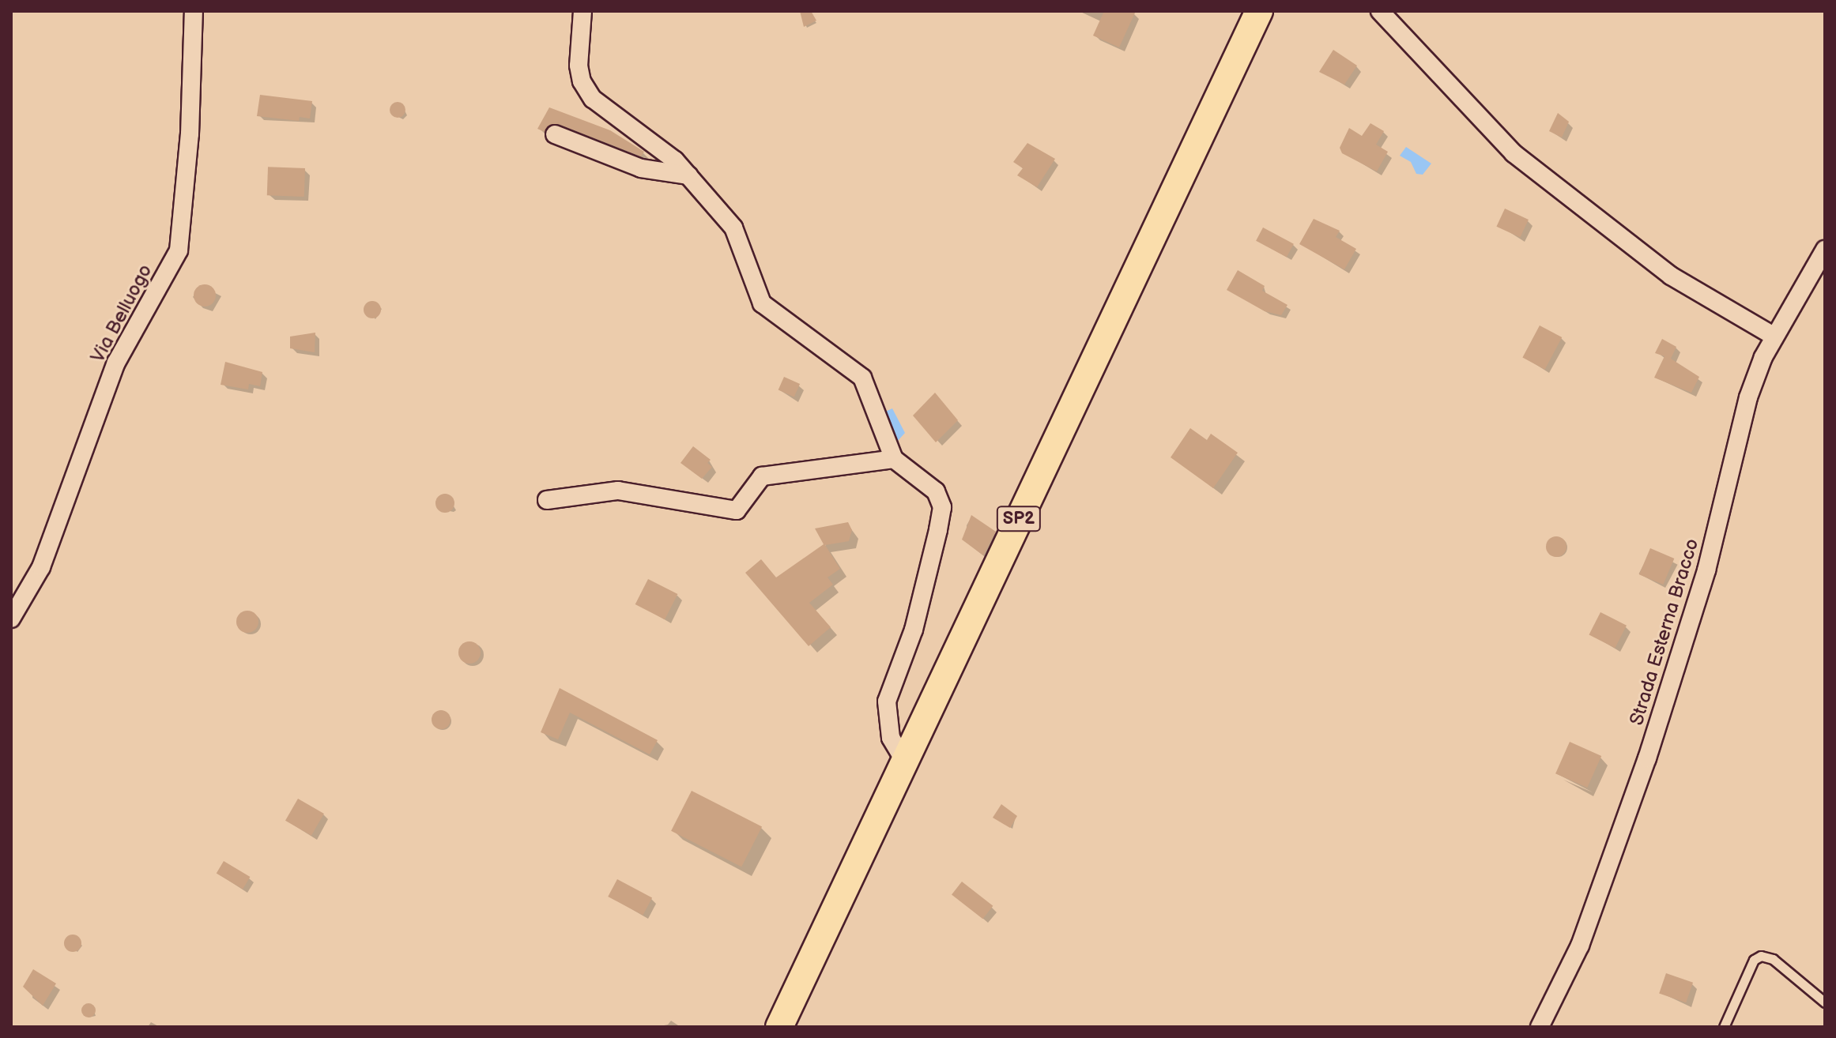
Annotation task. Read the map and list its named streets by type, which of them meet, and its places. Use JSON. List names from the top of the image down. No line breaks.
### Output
{"streets":{"main road":["SP2"],"street":["Via Belluogo","Strada Esterna Bracco"]}}
